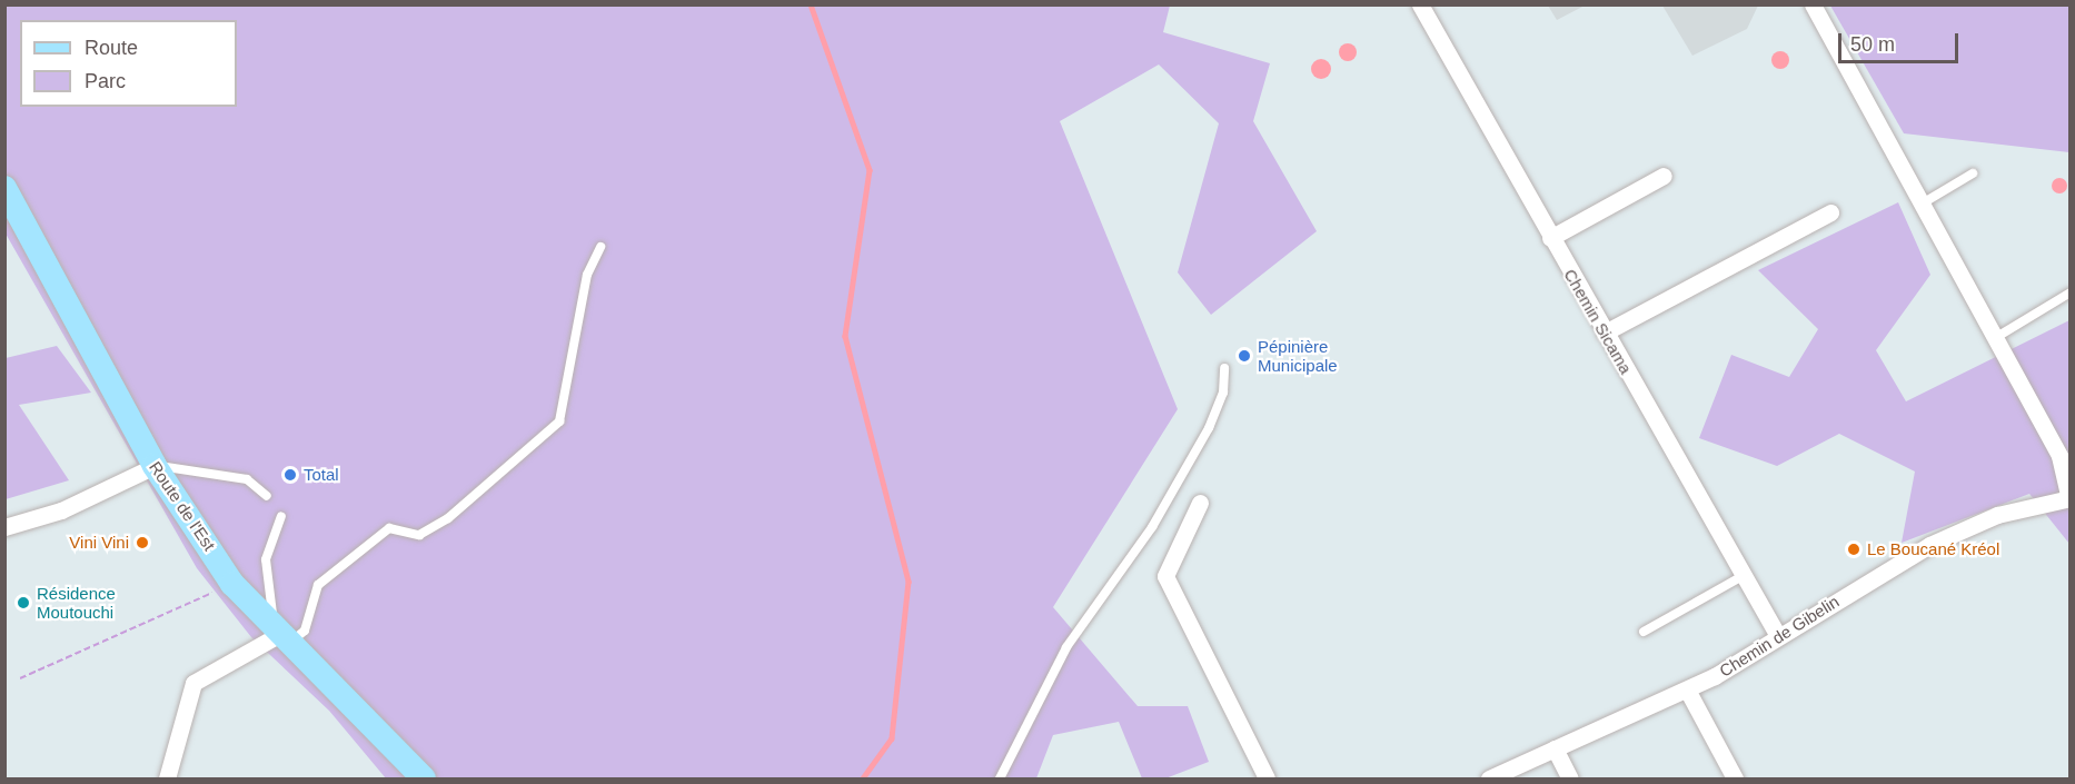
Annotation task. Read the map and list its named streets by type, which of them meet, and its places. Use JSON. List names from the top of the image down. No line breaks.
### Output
{"streets":{"main road":["Route de l'Est"],"street":["Chemin Sicama","Chemin de Gibelin"]},"crossings":[["Chemin Sicama","Chemin de Gibelin"]],"places":["Pépinière Municipale","Total","Vini Vini","Le Boucané Kréol","Résidence Moutouchi"],"legend":["Route","Parc"],"scale_bar":"50 m"}
